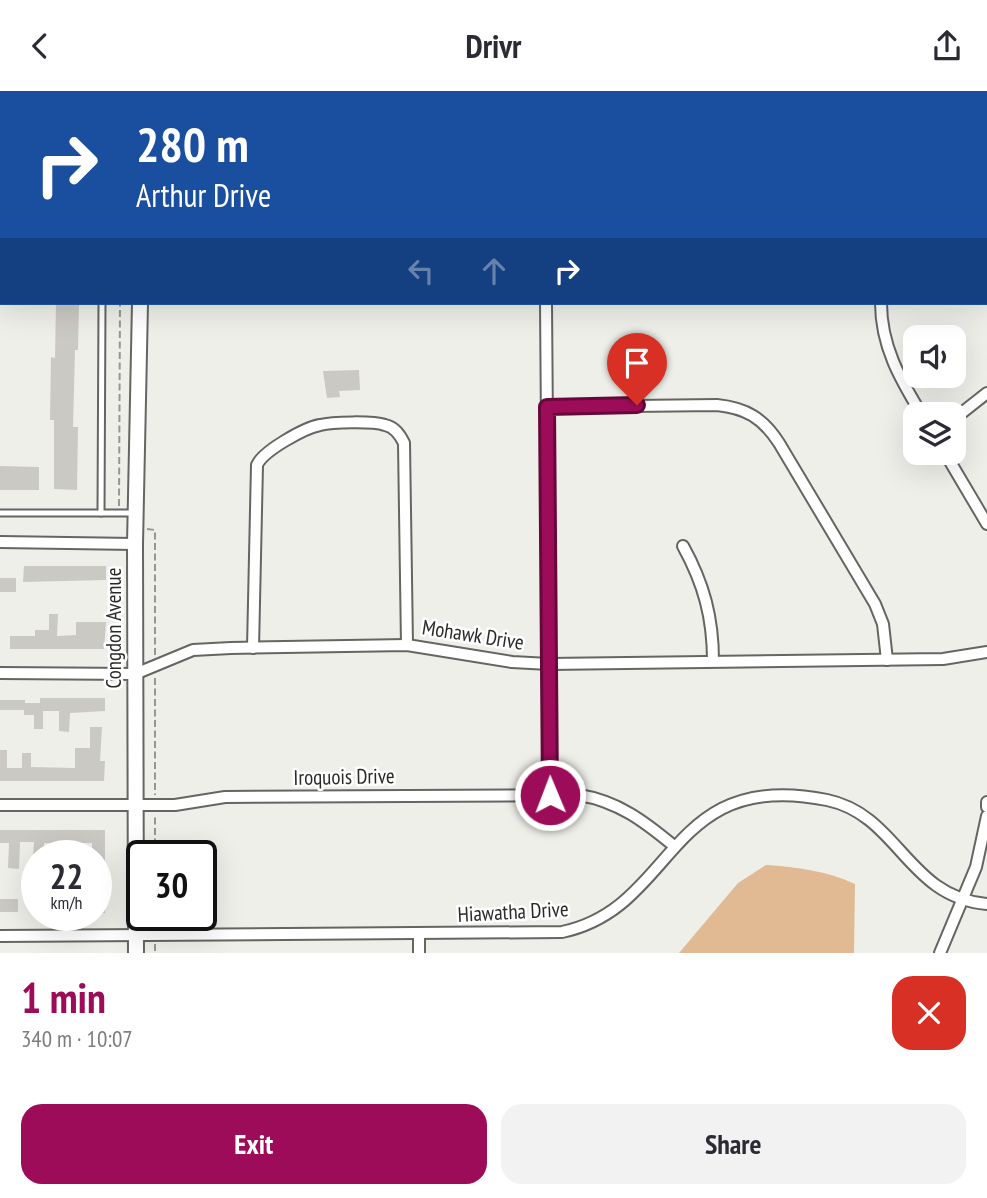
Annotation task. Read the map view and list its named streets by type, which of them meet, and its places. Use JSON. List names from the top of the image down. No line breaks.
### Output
{"streets":{"street":["Congdon Avenue","Mohawk Drive","Iroquois Drive","Hiawatha Drive"]},"crossings":[["Congdon Avenue","Mohawk Drive"],["Congdon Avenue","Iroquois Drive"],["Congdon Avenue","Hiawatha Drive"],["Iroquois Drive","Hiawatha Drive"]],"page":{"header":"Drivr","turn":["280 m","Arthur Drive"],"speed":"22 km/h","limit":"30","heading":["1 min","340 m · 10:07"],"buttons":["Exit","Share"]}}
